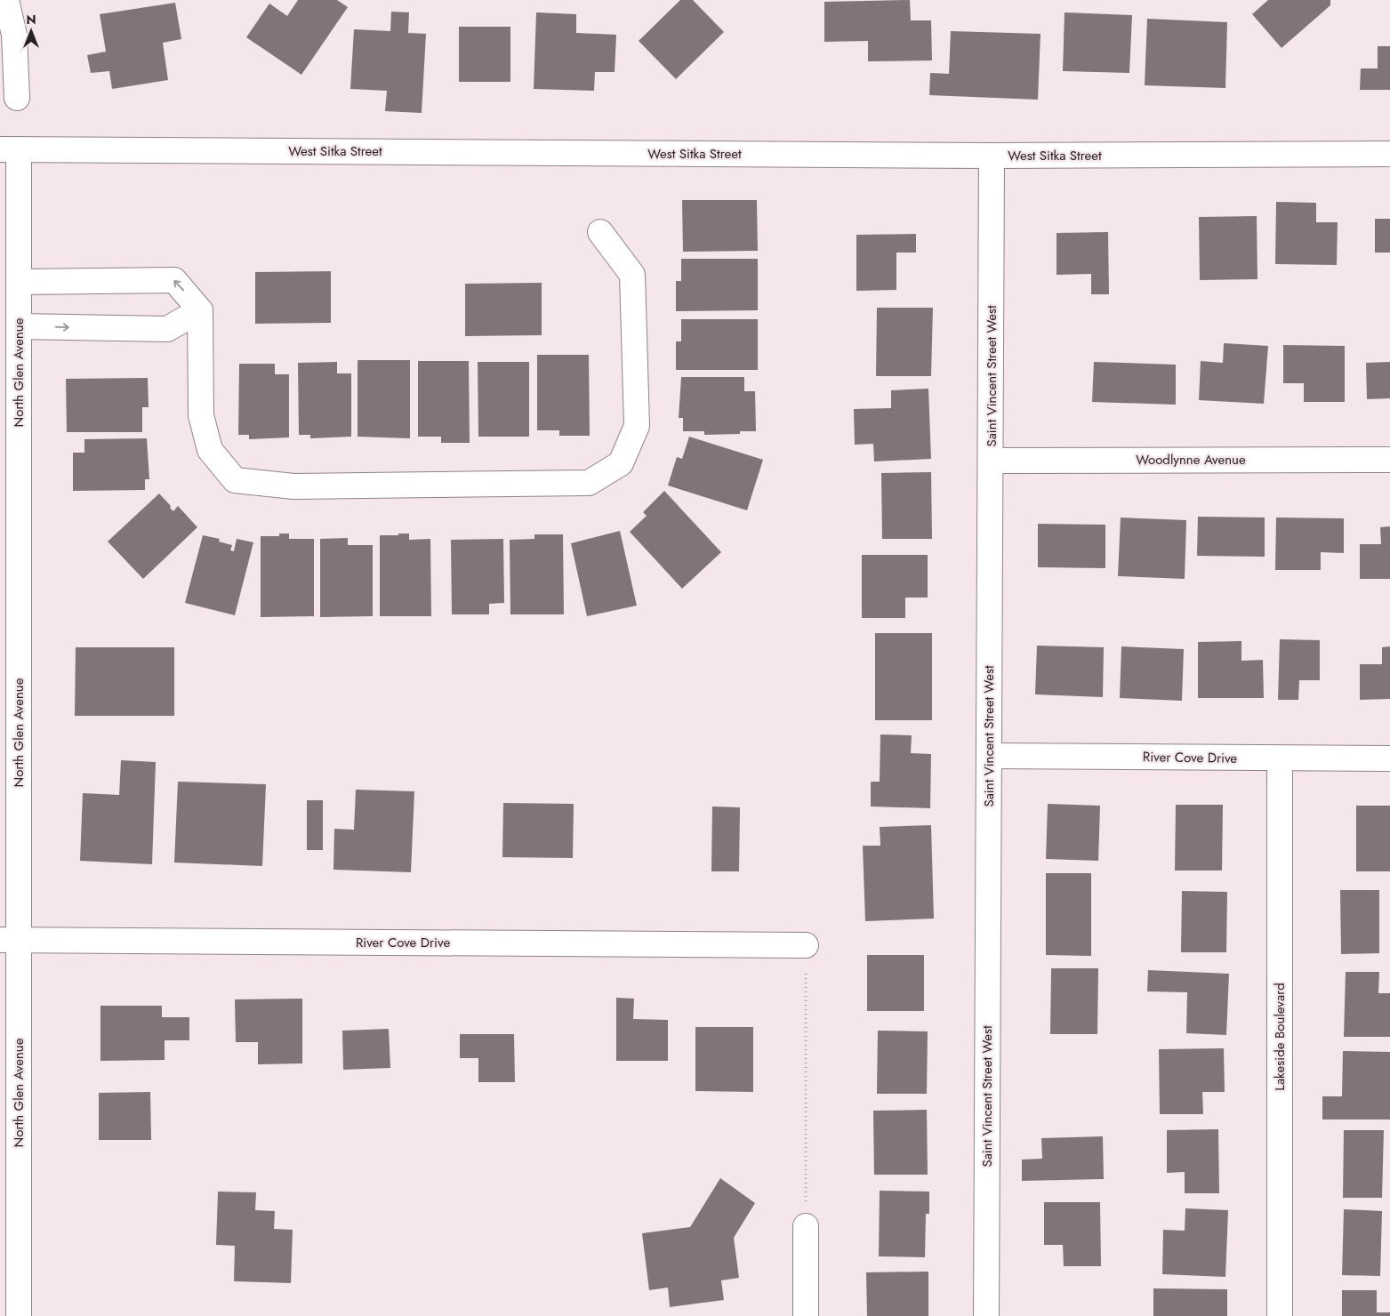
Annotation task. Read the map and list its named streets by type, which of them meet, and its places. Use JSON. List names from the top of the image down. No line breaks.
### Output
{"streets":{"street":["West Sitka Street","North Glen Avenue","Saint Vincent Street West","Woodlynne Avenue","River Cove Drive","Lakeside Boulevard"]},"crossings":[["West Sitka Street","North Glen Avenue"],["West Sitka Street","Saint Vincent Street West"],["North Glen Avenue","River Cove Drive"],["Saint Vincent Street West","Woodlynne Avenue"],["Saint Vincent Street West","River Cove Drive"],["River Cove Drive","Lakeside Boulevard"]],"north":"top"}
